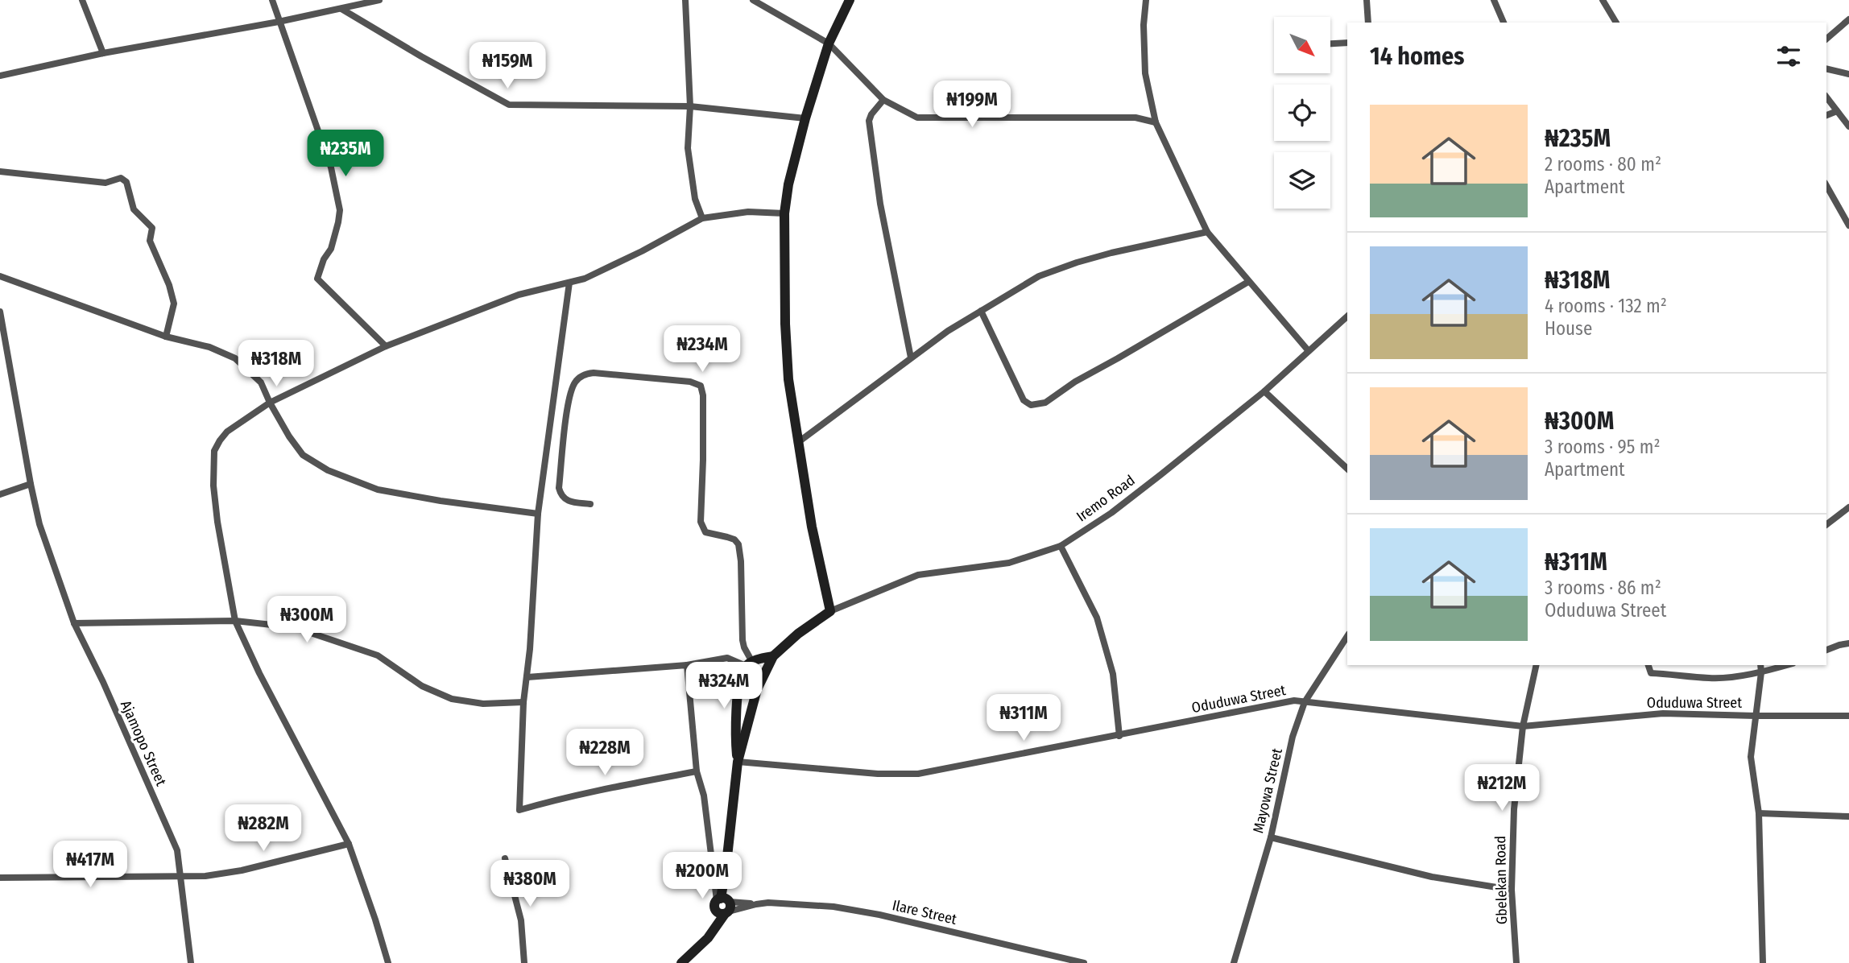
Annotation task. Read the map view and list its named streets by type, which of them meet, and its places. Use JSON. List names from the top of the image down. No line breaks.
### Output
{"streets":{"street":["Iremo Road","Oduduwa Street","Ajamopo Street","Mayowa Street","Gbelekan Road","Ilare Street"]},"crossings":[["Oduduwa Street","Mayowa Street"],["Oduduwa Street","Gbelekan Road"]],"north":"bottom right","page":{"heading":"14 homes","price":["₦159M","₦199M","₦235M","₦234M","₦318M","₦300M","₦324M","₦311M","₦228M","₦212M","₦282M","₦417M","₦200M","₦380M"],"list":[{"name":"₦235M","note":"2 rooms · 80 m² · Apartment"},{"name":"₦318M","note":"4 rooms · 132 m² · House"},{"name":"₦300M","note":"3 rooms · 95 m² · Apartment"},{"name":"₦311M","note":"3 rooms · 86 m² · Oduduwa Street"}]}}
